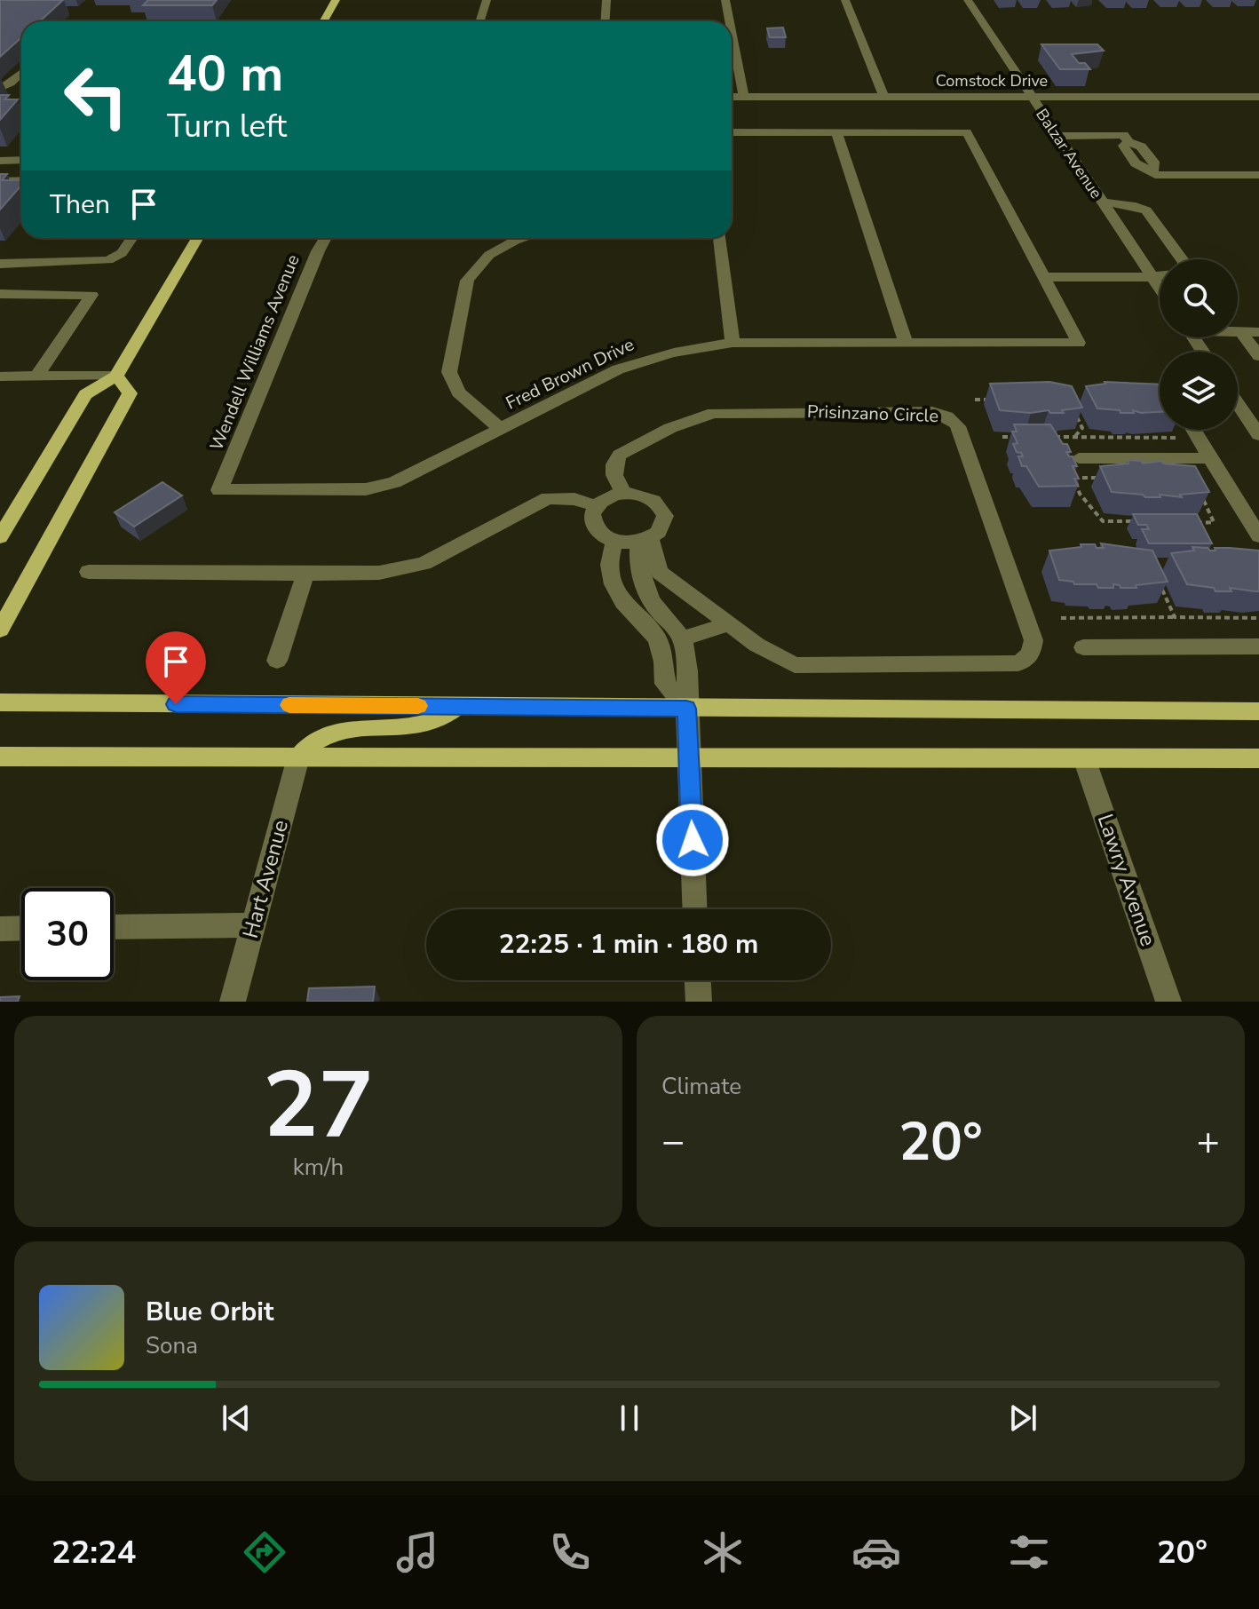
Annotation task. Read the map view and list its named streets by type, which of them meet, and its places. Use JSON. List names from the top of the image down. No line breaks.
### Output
{"streets":{"street":["Comstock Drive","Balzar Avenue","Wendell Williams Avenue","Fred Brown Drive","Prisinzano Circle","Hart Avenue","Lawry Avenue"]},"crossings":[["Comstock Drive","Balzar Avenue"],["Wendell Williams Avenue","Fred Brown Drive"]],"page":{"turn":["40 m","Turn left"],"then":"Then","limit":"30","trip":"22:25 · 1 min · 180 m","tile":[["27","km/h"],"Climate"],"heat":["−","20°","+"],"song":["Blue Orbit","Sona"],"tabs":["22:24","20°"]}}
